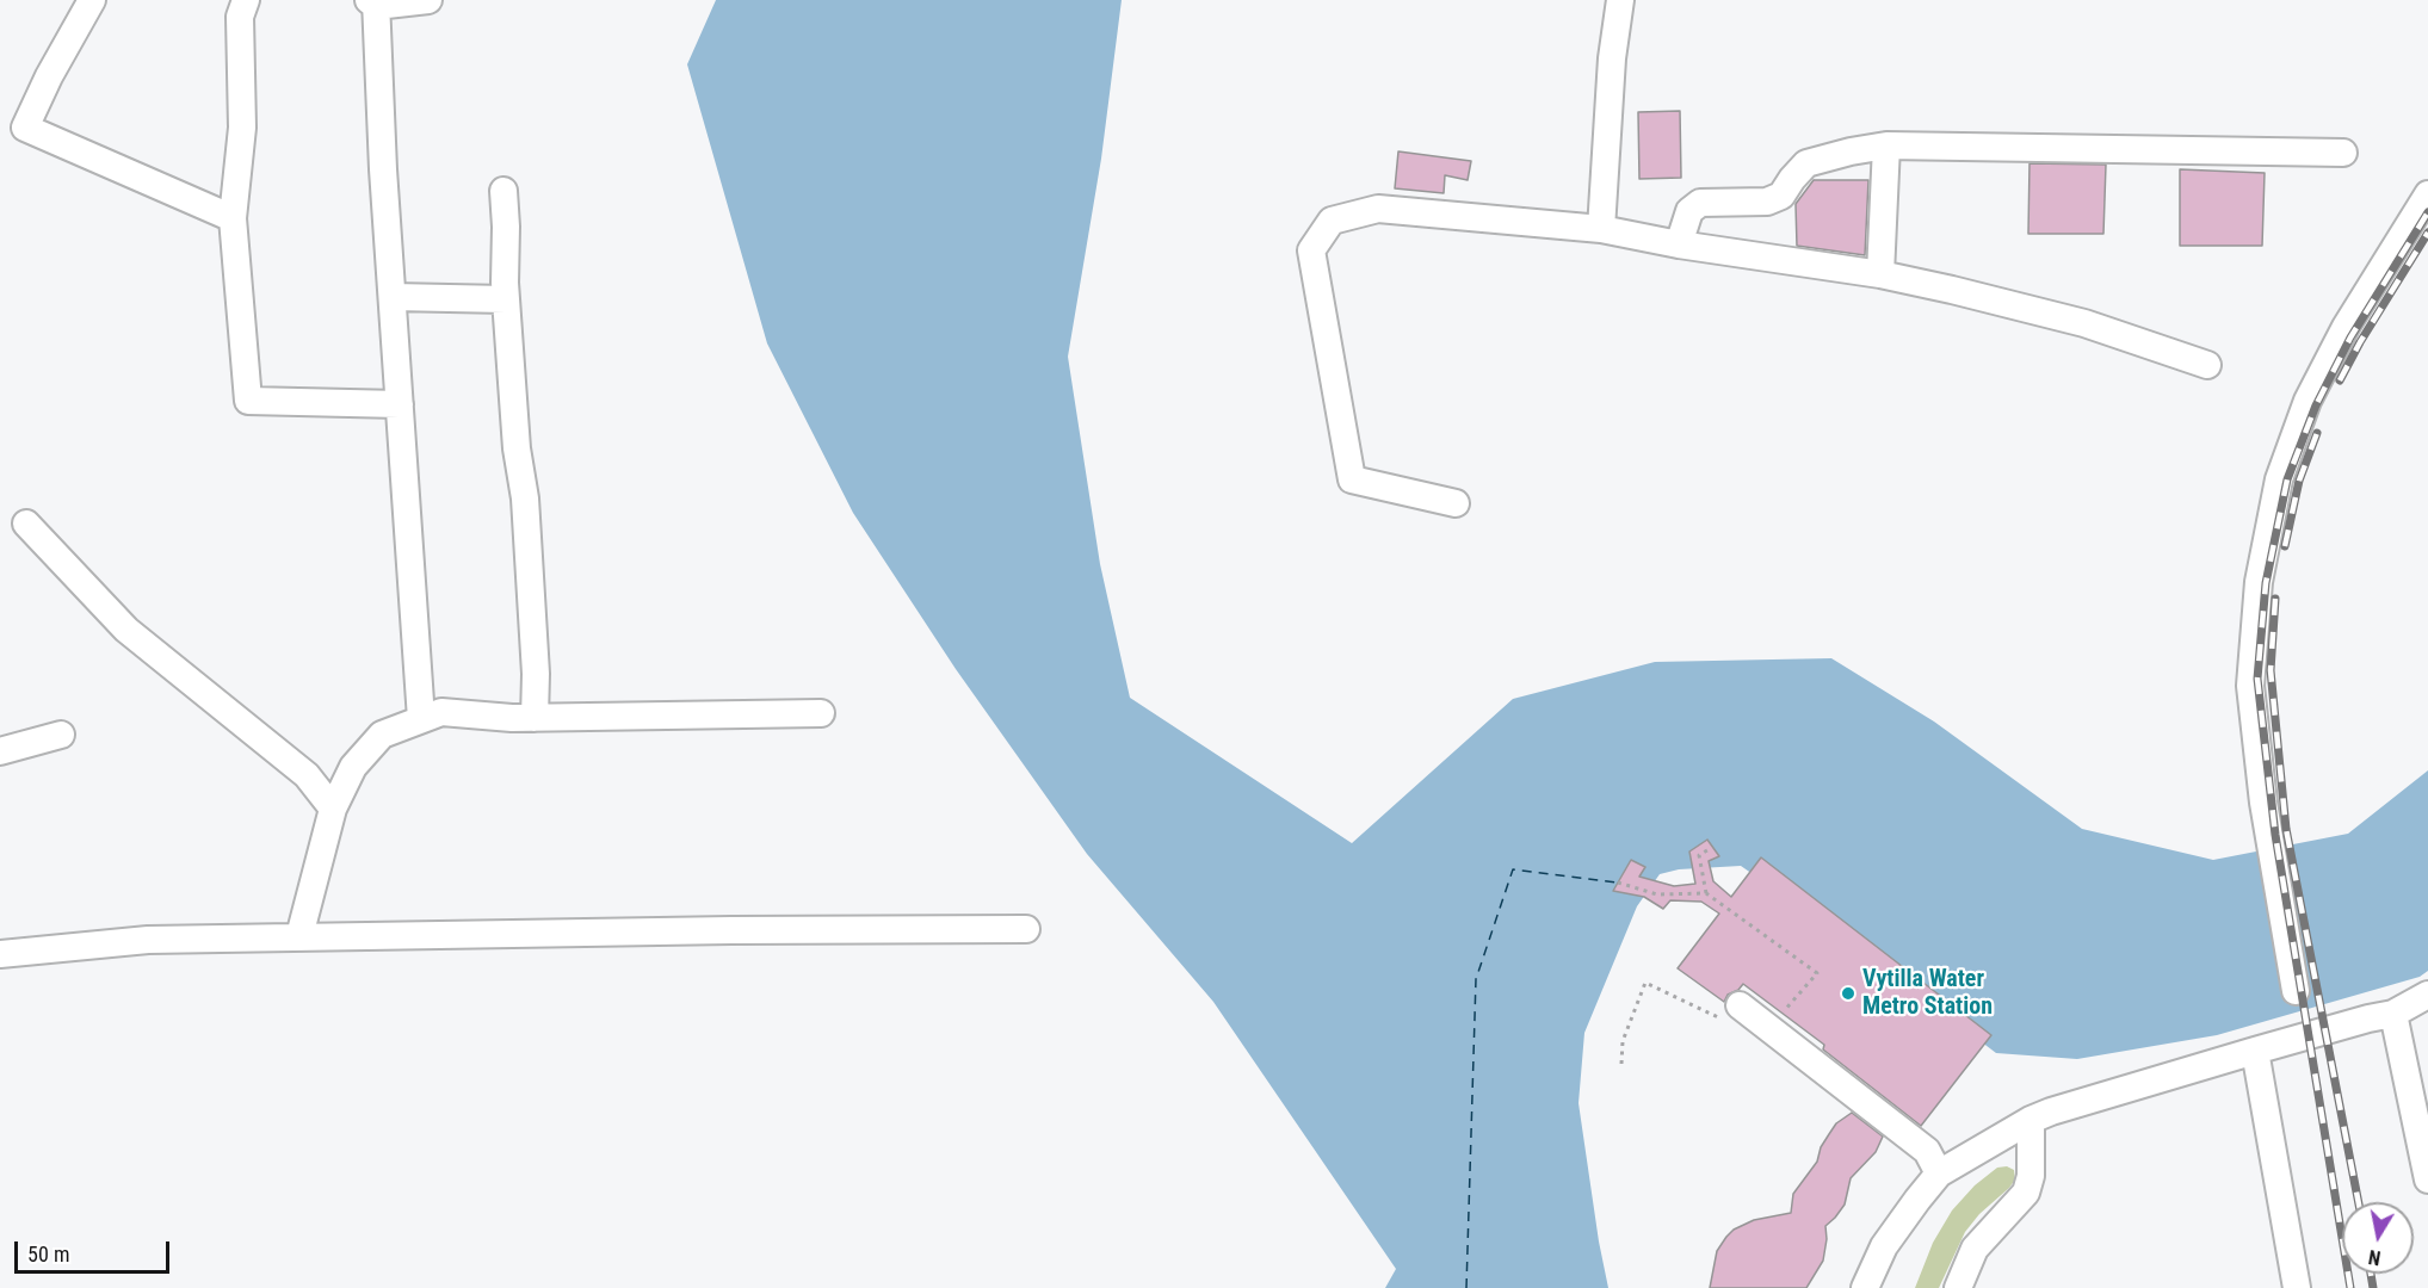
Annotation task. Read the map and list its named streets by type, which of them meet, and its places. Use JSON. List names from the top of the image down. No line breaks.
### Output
{"places":["Vytilla Water Metro Station"],"scale_bar":"50 m","north":"bottom"}
